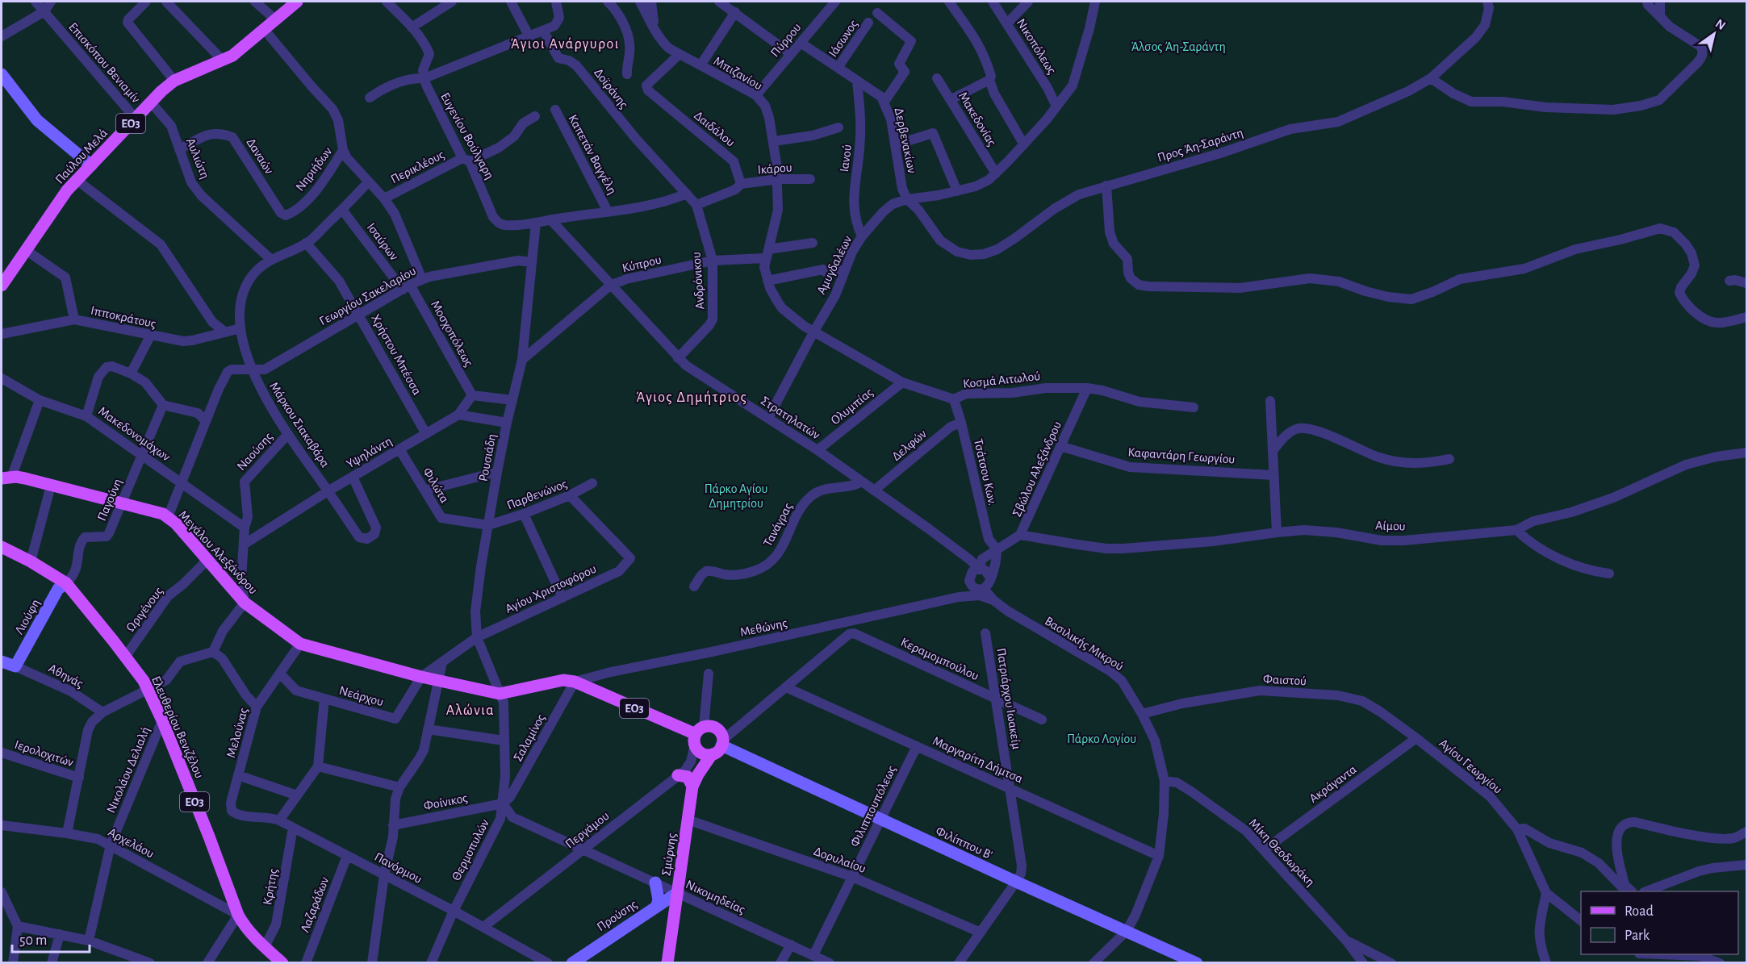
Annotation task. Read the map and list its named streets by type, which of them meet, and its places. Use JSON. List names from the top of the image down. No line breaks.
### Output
{"streets":{"main road":["ΕΟ3","Παύλου Μελά","Μεγάλου Αλεξάνδρου","Λιούφη","Ελευθερίου Βενιζέλου","Φιλίππου Β'","Σμύρνης","Προύσης"],"street":["Ιάσωνος","Πύρρου","Νικοπόλεως","Επισκόπου Βενιαμίν","Μπιζανίου","Δοϊράνης","Μακεδονίας","Δαιδάλου","Ευγενίου Βούλγαρη","Δερβενακίων","Προς Άη-Σαράντη","Καπετάν Βαγγέλη","Δαναών","Αυλιώτη","Ιανού","Περικλέους","Ικάρου","Νηριήδων","Ισαύρων","Κύπρου","Αμυγδαλέων","Ανδρόνικου","Γεωργίου Σακελαρίου","Ιπποκράτους","Μοσχοπόλεως","Χρήστου Μπέσσα","Κοσμά Αιτωλού","Ολυμπίας","Στρατηλατών","Μάρκου Σιακαβάρα","Μακεδονομάχων","Δελφών","Ναούσης","Υψηλάντη","Καφαντάρη Γεωργίου","Ρουσιάδη","Σβώλου Αλεξάνδρου","Τσάτσου Κων.","Φιλώτα","Παρθενώνος","Παγούνη","Τανάγρας","Αίμου","Αγίου Χριστοφόρου","Ωριγένους","Μεθώνης","Βασιλικής Μικρού","Κεραμομπούλου","Αθηνάς","Φαιστού","Νεάρχου","Πατριάρχου Ιωακείμ","Μελούνας","Σαλαμίνος","Ιερολοχιτών","Μαργαρίτη Δήμτσα","Αγίου Γεωργίου","Νικολάου Δελιαλή","Ακράγαντα","Φοίνικος","Φιλιππουπόλεως","Περγάμου","Αρχελάου","Θερμοπυλών","Μίκη Θεοδωράκη","Δορυλαίου","Πανόρμου","Κρήτης","Νικομηδείας","Λαζαράδων"]},"crossings":[["Ιάσωνος","Δερβενακίων"],["Πύρρου","Μπιζανίου"],["Πύρρου","Δερβενακίων"],["Νικοπόλεως","Αμυγδαλέων"],["Επισκόπου Βενιαμίν","Παύλου Μελά"],["Μπιζανίου","Δαιδάλου"],["Μπιζανίου","Ικάρου"],["Μπιζανίου","Κύπρου"],["Μπιζανίου","Κοσμά Αιτωλού"],["Δοϊράνης","Ανδρόνικου"],["Μακεδονίας","Αμυγδαλέων"],["ΕΟ3","Μεγάλου Αλεξάνδρου"],["ΕΟ3","Μεθώνης"],["ΕΟ3","Ελευθερίου Βενιζέλου"],["ΕΟ3","Σαλαμίνος"],["ΕΟ3","Περγάμου"],["ΕΟ3","Αρχελάου"],["ΕΟ3","Φιλίππου Β'"],["ΕΟ3","Σμύρνης"],["ΕΟ3","Κρήτης"],["Δαιδάλου","Ικάρου"],["Ευγενίου Βούλγαρη","Περικλέους"],["Ευγενίου Βούλγαρη","Ρουσιάδη"],["Δερβενακίων","Προς Άη-Σαράντη"],["Δερβενακίων","Ιανού"],["Δερβενακίων","Αμυγδαλέων"],["Προς Άη-Σαράντη","Αμυγδαλέων"],["Παύλου Μελά","Αυλιώτη"],["Δαναών","Αυλιώτη"],["Δαναών","Νηριήδων"],["Αυλιώτη","Μάρκου Σιακαβάρα"],["Ιανού","Αμυγδαλέων"],["Ισαύρων","Γεωργίου Σακελαρίου"],["Ισαύρων","Μοσχοπόλεως"],["Ισαύρων","Μάρκου Σιακαβάρα"],["Κύπρου","Ανδρόνικου"],["Κύπρου","Κοσμά Αιτωλού"],["Κύπρου","Στρατηλατών"],["Κύπρου","Ρουσιάδη"],["Αμυγδαλέων","Κοσμά Αιτωλού"],["Αμυγδαλέων","Στρατηλατών"],["Ανδρόνικου","Στρατηλατών"],["Γεωργίου Σακελαρίου","Μοσχοπόλεως"],["Γεωργίου Σακελαρίου","Χρήστου Μπέσσα"],["Γεωργίου Σακελαρίου","Μάρκου Σιακαβάρα"],["Γεωργίου Σακελαρίου","Ρουσιάδη"],["Ιπποκράτους","Μάρκου Σιακαβάρα"],["Μοσχοπόλεως","Υψηλάντη"],["Χρήστου Μπέσσα","Μάρκου Σιακαβάρα"],["Χρήστου Μπέσσα","Υψηλάντη"],["Κοσμά Αιτωλού","Ολυμπίας"],["Κοσμά Αιτωλού","Σβώλου Αλεξάνδρου"],["Κοσμά Αιτωλού","Τσάτσου Κων."],["Ολυμπίας","Στρατηλατών"],["Στρατηλατών","Δελφών"],["Στρατηλατών","Τανάγρας"],["Μάρκου Σιακαβάρα","Ναούσης"],["Μάρκου Σιακαβάρα","Υψηλάντη"],["Μακεδονομάχων","Ναούσης"],["Μακεδονομάχων","Παγούνη"],["Δελφών","Τσάτσου Κων."],["Ναούσης","Υψηλάντη"],["Ναούσης","Μεγάλου Αλεξάνδρου"],["Υψηλάντη","Φιλώτα"],["Καφαντάρη Γεωργίου","Σβώλου Αλεξάνδρου"],["Ρουσιάδη","Φιλώτα"],["Ρουσιάδη","Παρθενώνος"],["Ρουσιάδη","Μεγάλου Αλεξάνδρου"],["Ρουσιάδη","Αγίου Χριστοφόρου"],["Ρουσιάδη","Θερμοπυλών"],["Σβώλου Αλεξάνδρου","Τσάτσου Κων."],["Σβώλου Αλεξάνδρου","Αίμου"],["Φιλώτα","Παρθενώνος"],["Παρθενώνος","Αγίου Χριστοφόρου"],["Παγούνη","Μεγάλου Αλεξάνδρου"],["Παγούνη","Λιούφη"],["Παγούνη","Ελευθερίου Βενιζέλου"],["Μεγάλου Αλεξάνδρου","Αγίου Χριστοφόρου"],["Μεγάλου Αλεξάνδρου","Ωριγένους"],["Μεγάλου Αλεξάνδρου","Μεθώνης"],["Μεγάλου Αλεξάνδρου","Νεάρχου"],["Μεγάλου Αλεξάνδρου","Μελούνας"],["Μεγάλου Αλεξάνδρου","Σαλαμίνος"],["Αγίου Χριστοφόρου","Νεάρχου"],["Ωριγένους","Ελευθερίου Βενιζέλου"],["Λιούφη","Αθηνάς"],["Λιούφη","Ελευθερίου Βενιζέλου"],["Μεθώνης","Βασιλικής Μικρού"],["Μεθώνης","Σαλαμίνος"],["Βασιλικής Μικρού","Φαιστού"],["Βασιλικής Μικρού","Μαργαρίτη Δήμτσα"],["Βασιλικής Μικρού","Φιλίππου Β'"],["Βασιλικής Μικρού","Μίκη Θεοδωράκη"],["Κεραμομπούλου","Πατριάρχου Ιωακείμ"],["Κεραμομπούλου","Μαργαρίτη Δήμτσα"],["Φαιστού","Αγίου Γεωργίου"],["Φαιστού","Ακράγαντα"],["Νεάρχου","Μελούνας"],["Πατριάρχου Ιωακείμ","Μαργαρίτη Δήμτσα"],["Πατριάρχου Ιωακείμ","Φιλίππου Β'"],["Ελευθερίου Βενιζέλου","Νικολάου Δελιαλή"],["Ελευθερίου Βενιζέλου","Αρχελάου"],["Μελούνας","Πανόρμου"],["Σαλαμίνος","Φοίνικος"],["Σαλαμίνος","Θερμοπυλών"],["Μαργαρίτη Δήμτσα","Φιλιππουπόλεως"],["Αγίου Γεωργίου","Ακράγαντα"],["Νικολάου Δελιαλή","Αρχελάου"],["Ακράγαντα","Μίκη Θεοδωράκη"],["Φοίνικος","Θερμοπυλών"],["Φιλιππουπόλεως","Φιλίππου Β'"],["Φιλιππουπόλεως","Δορυλαίου"],["Φιλιππουπόλεως","Νικομηδείας"],["Περγάμου","Φιλίππου Β'"],["Περγάμου","Σμύρνης"],["Περγάμου","Πανόρμου"],["Περγάμου","Νικομηδείας"],["Φιλίππου Β'","Σμύρνης"],["Θερμοπυλών","Πανόρμου"],["Σμύρνης","Δορυλαίου"],["Σμύρνης","Νικομηδείας"],["Σμύρνης","Προύσης"],["Πανόρμου","Κρήτης"],["Πανόρμου","Λαζαράδων"],["Νικομηδείας","Προύσης"]],"districts":["Άγιοι Ανάργυροι","Άγιος Δημήτριος","Αλώνια"],"parks":["Άλσος Άη-Σαράντη","Πάρκο Αγίου Δημητρίου","Πάρκο Λογίου"],"legend":["Road","Park"],"scale_bar":"50 m","north":"top right"}
